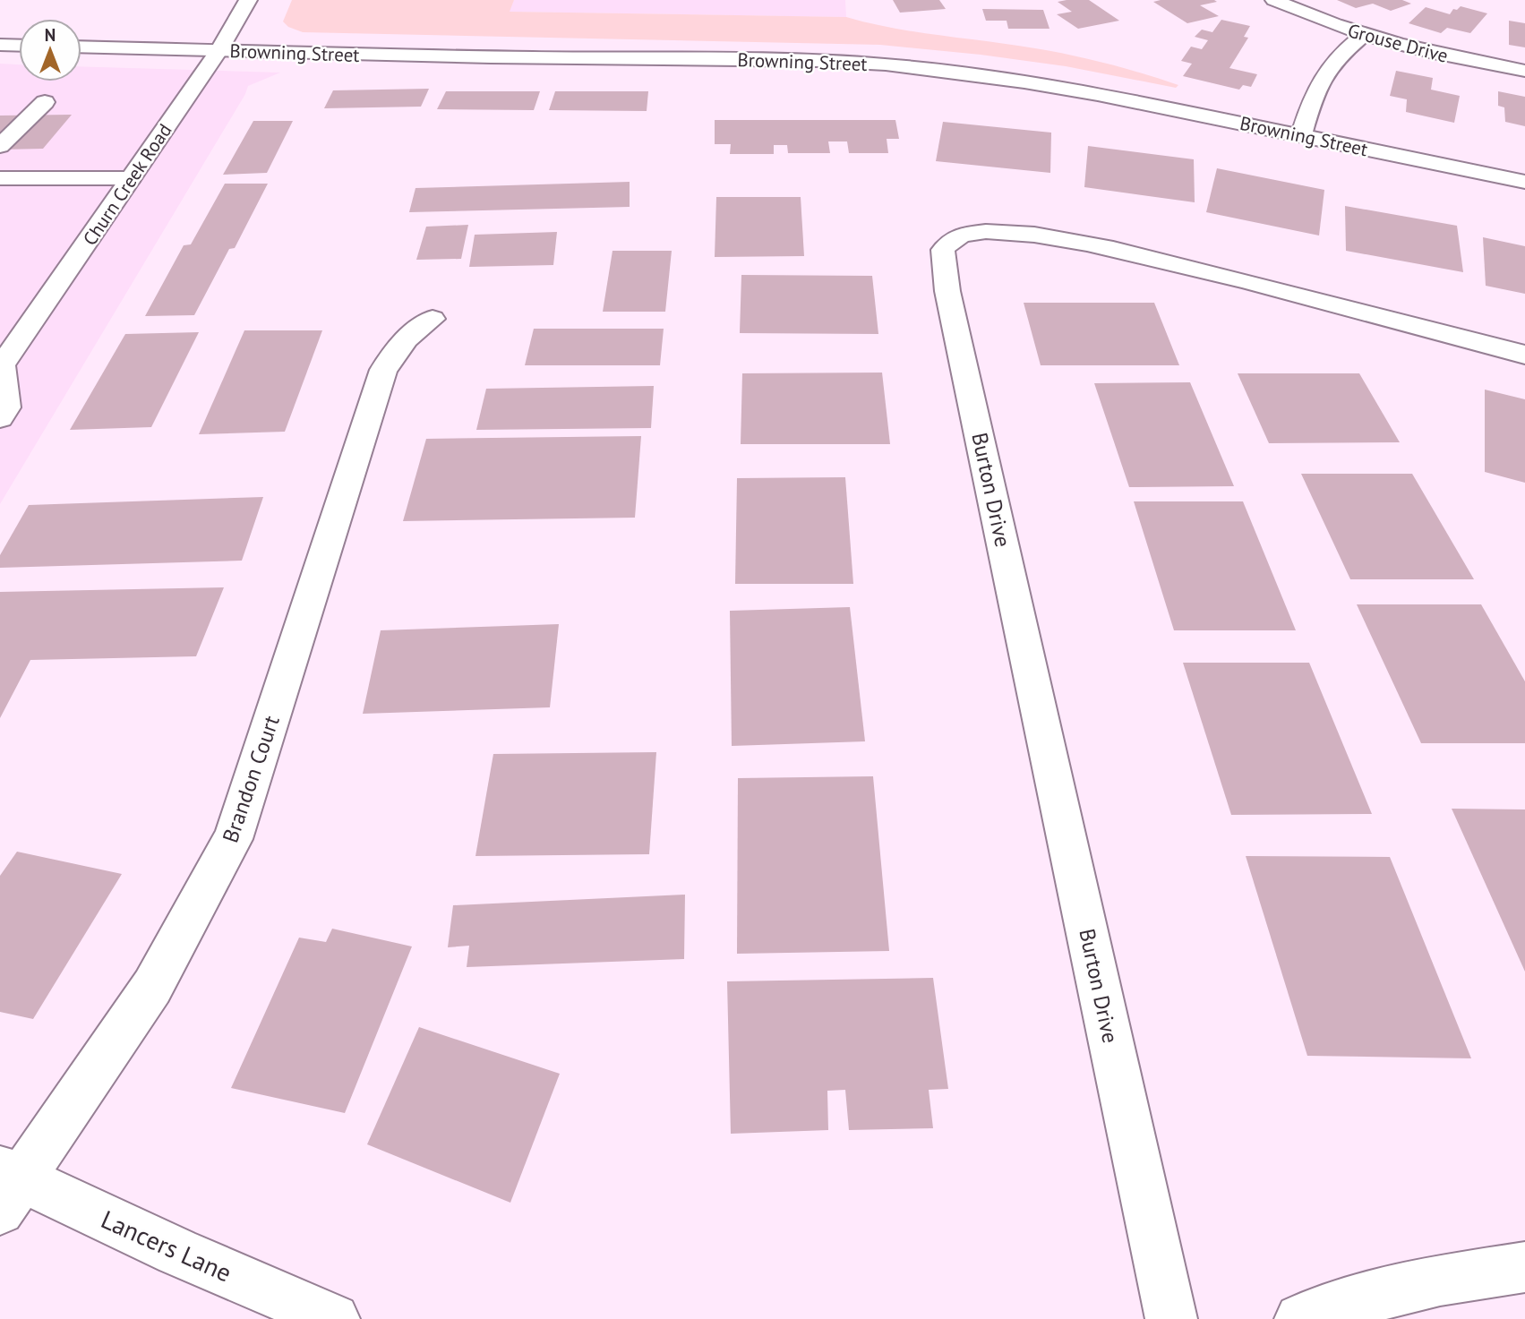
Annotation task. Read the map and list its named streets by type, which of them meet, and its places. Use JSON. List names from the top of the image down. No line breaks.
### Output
{"streets":{"street":["Grouse Drive","Browning Street","Churn Creek Road","Burton Drive","Brandon Court","Lancers Lane"]},"crossings":[["Browning Street","Churn Creek Road"],["Brandon Court","Lancers Lane"]],"north":"top"}
